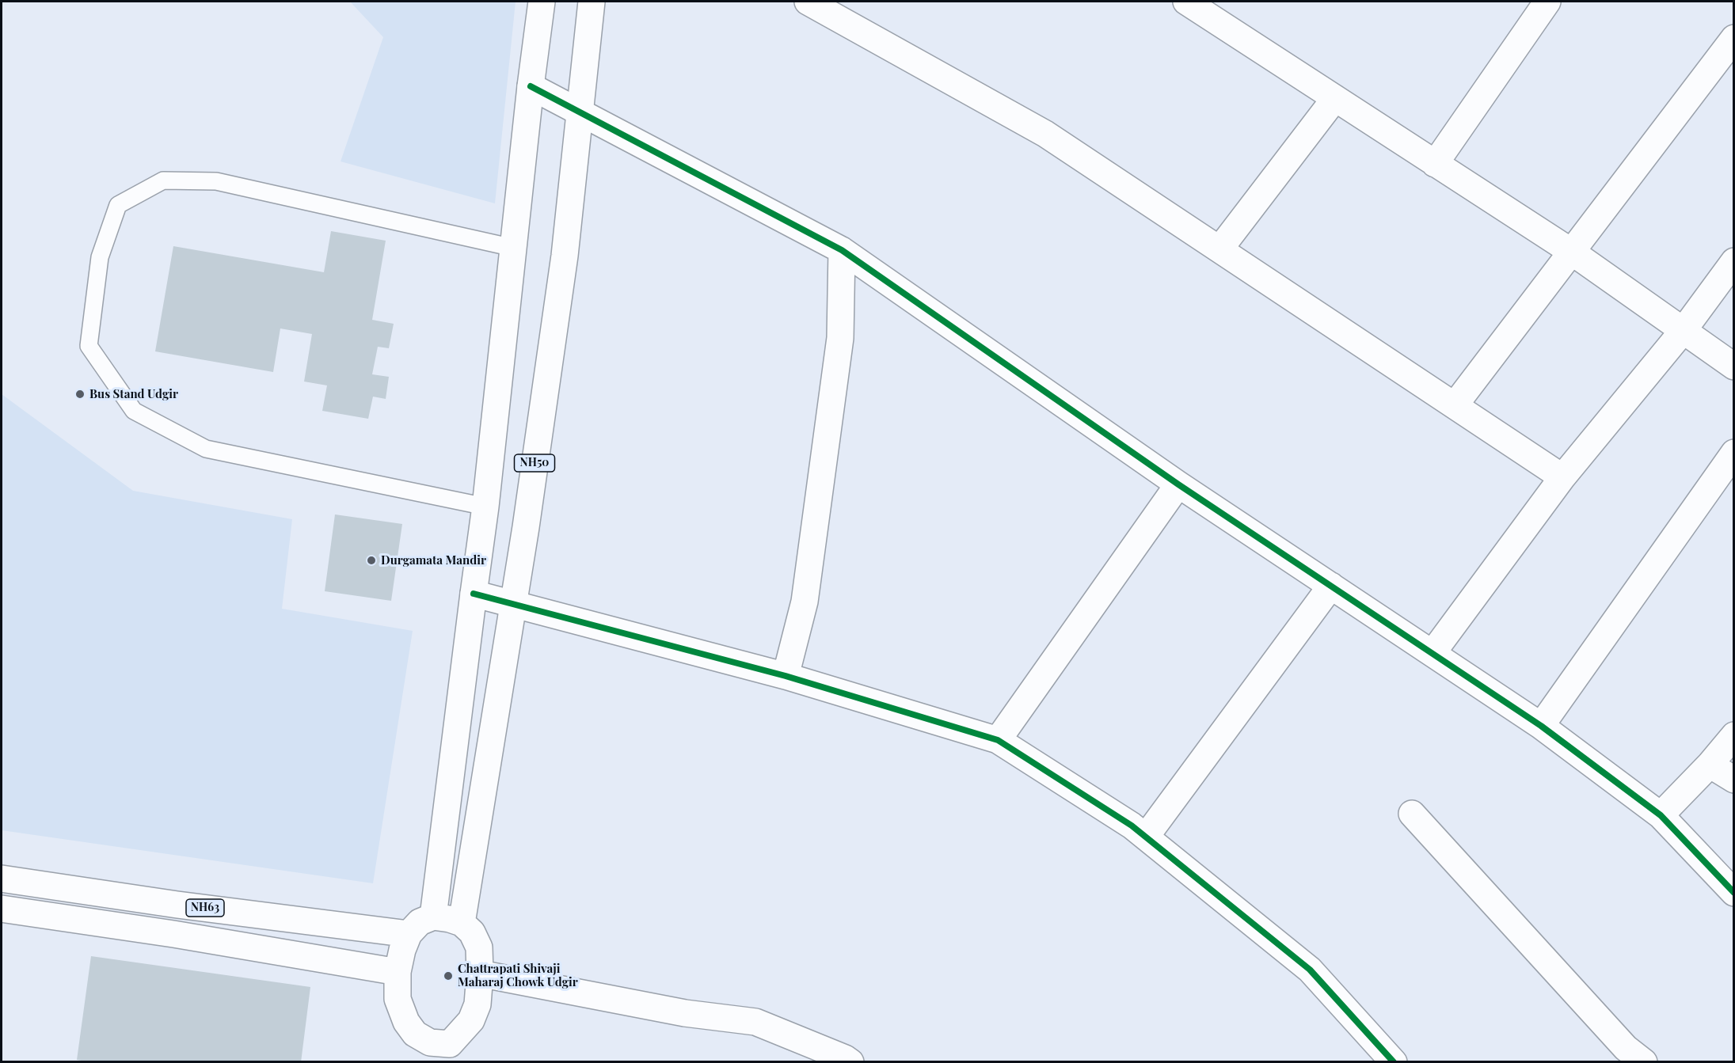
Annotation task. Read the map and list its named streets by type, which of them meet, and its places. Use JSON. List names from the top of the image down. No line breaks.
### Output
{"streets":{"main road":["NH50","NH63"]},"crossings":[["NH50","NH63"]],"places":["Bus Stand Udgir","Durgamata Mandir","Chattrapati Shivaji Maharaj Chowk Udgir"]}
